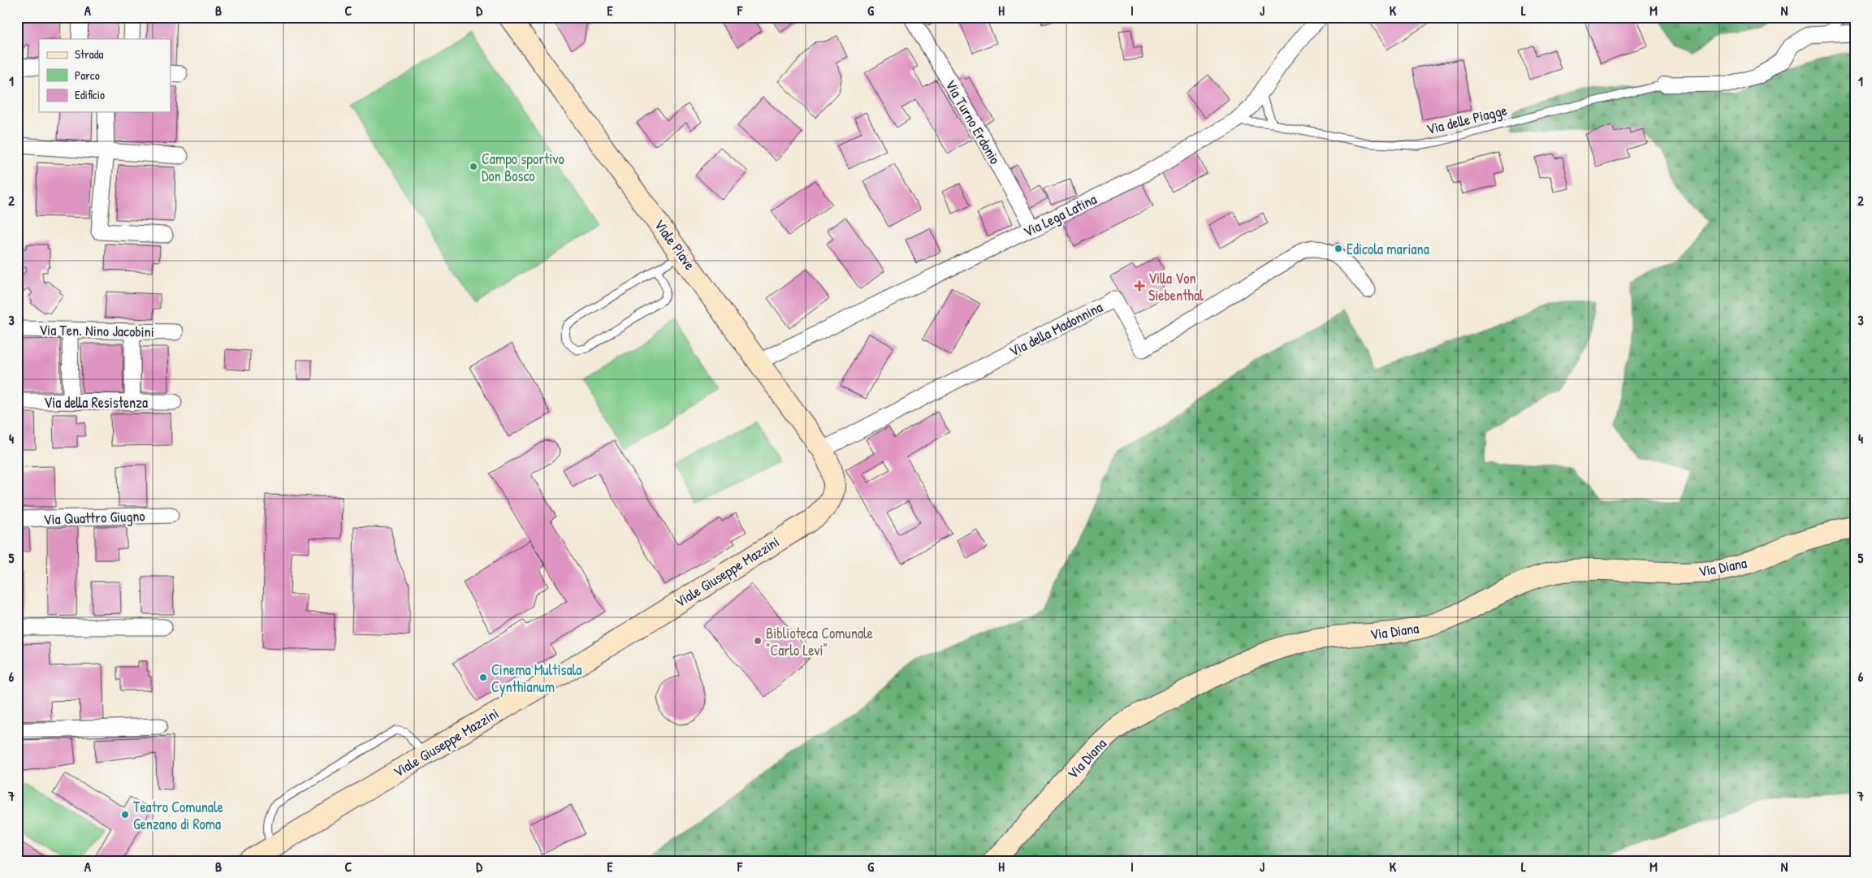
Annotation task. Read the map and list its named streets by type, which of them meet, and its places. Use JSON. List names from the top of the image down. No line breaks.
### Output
{"streets":{"street":["Via Turno Erdonio","Via Lega Latina","Viale Piave","Via della Madonnina","Via Ten. Nino Jacobini","Via della Resistenza","Via Quattro Giugno","Via Diana","Viale Giuseppe Mazzini"],"lane":["Via delle Piagge"]},"crossings":[["Via delle Piagge","Via Lega Latina"],["Via Turno Erdonio","Via Lega Latina"],["Via Lega Latina","Viale Piave"],["Viale Piave","Via della Madonnina"],["Viale Piave","Viale Giuseppe Mazzini"]],"places":{"other":["Campo sportivo Don Bosco","Edicola mariana","Biblioteca Comunale \"Carlo Levi\"","Cinema Multisala Cynthianum","Teatro Comunale Genzano di Roma"],"health":["Villa Von Siebenthal"]},"legend":["Strada","Parco","Edificio"],"grid":{"columns":["A","B","C","D","E","F","G","H","I","J","K","L","M","N"],"rows":["1","2","3","4","5","6","7"]}}
